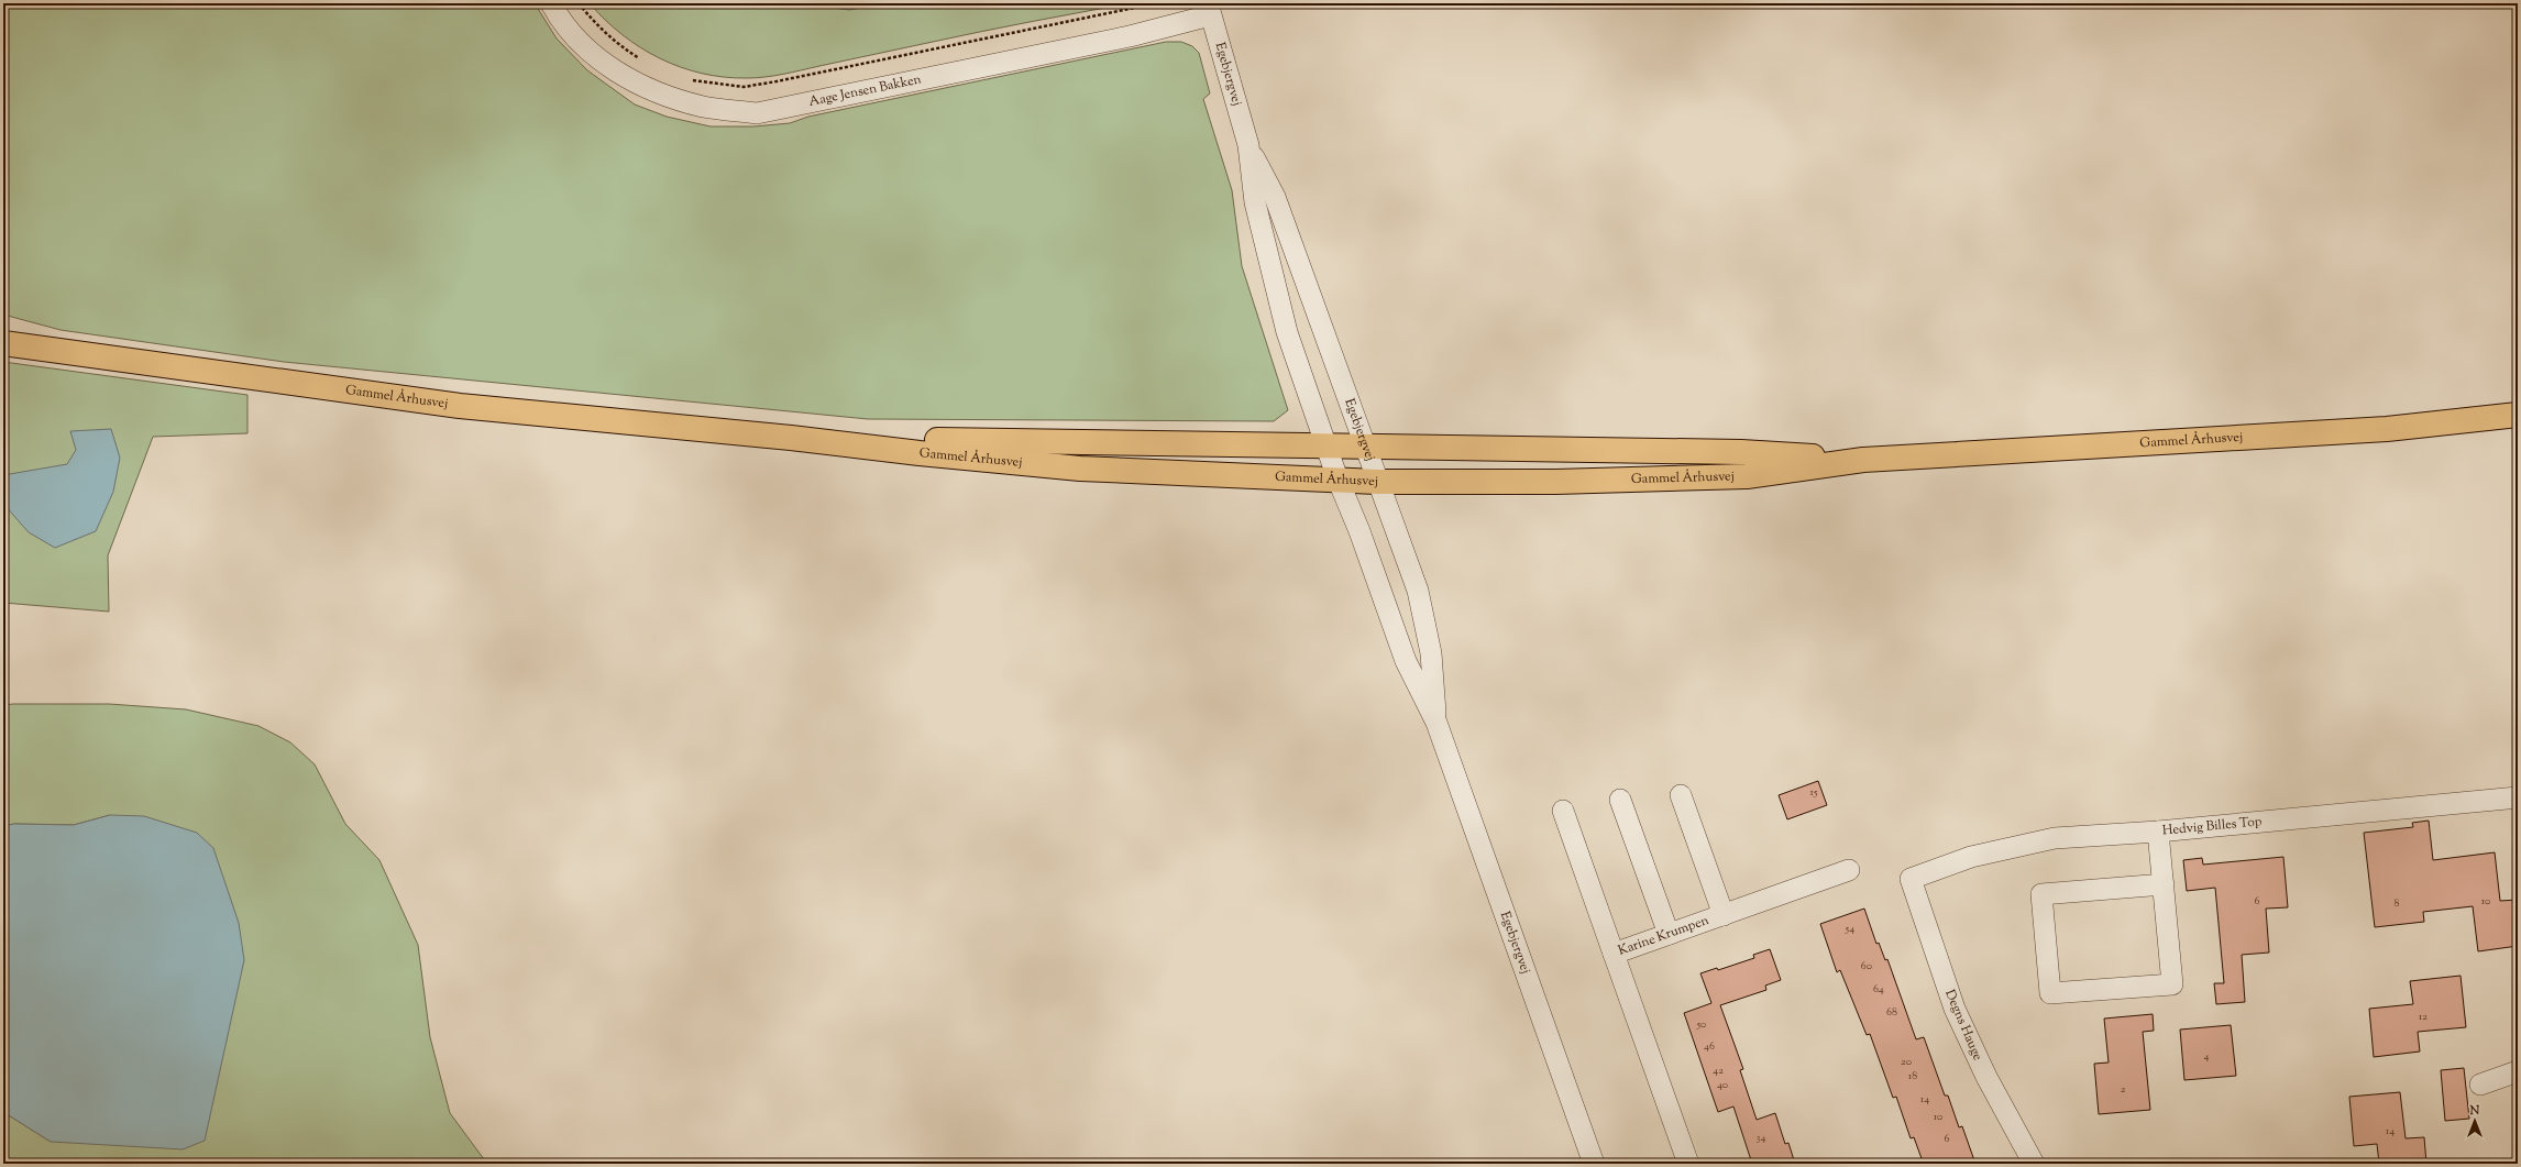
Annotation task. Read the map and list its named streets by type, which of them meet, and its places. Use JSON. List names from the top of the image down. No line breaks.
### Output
{"streets":{"main road":["Gammel Århusvej"],"street":["Egebjergvej","Aage Jensen Bakken","Hedvig Billes Top","Karine Krumpen","Degns Hauge"]},"crossings":[["Egebjergvej","Aage Jensen Bakken"],["Egebjergvej","Gammel Århusvej"],["Hedvig Billes Top","Degns Hauge"]],"house_numbers":["15","6","10","8","54","60","64","68","12","50","46","4","20","42","18","40","2","14","10","14","34","6"],"north":"top"}
